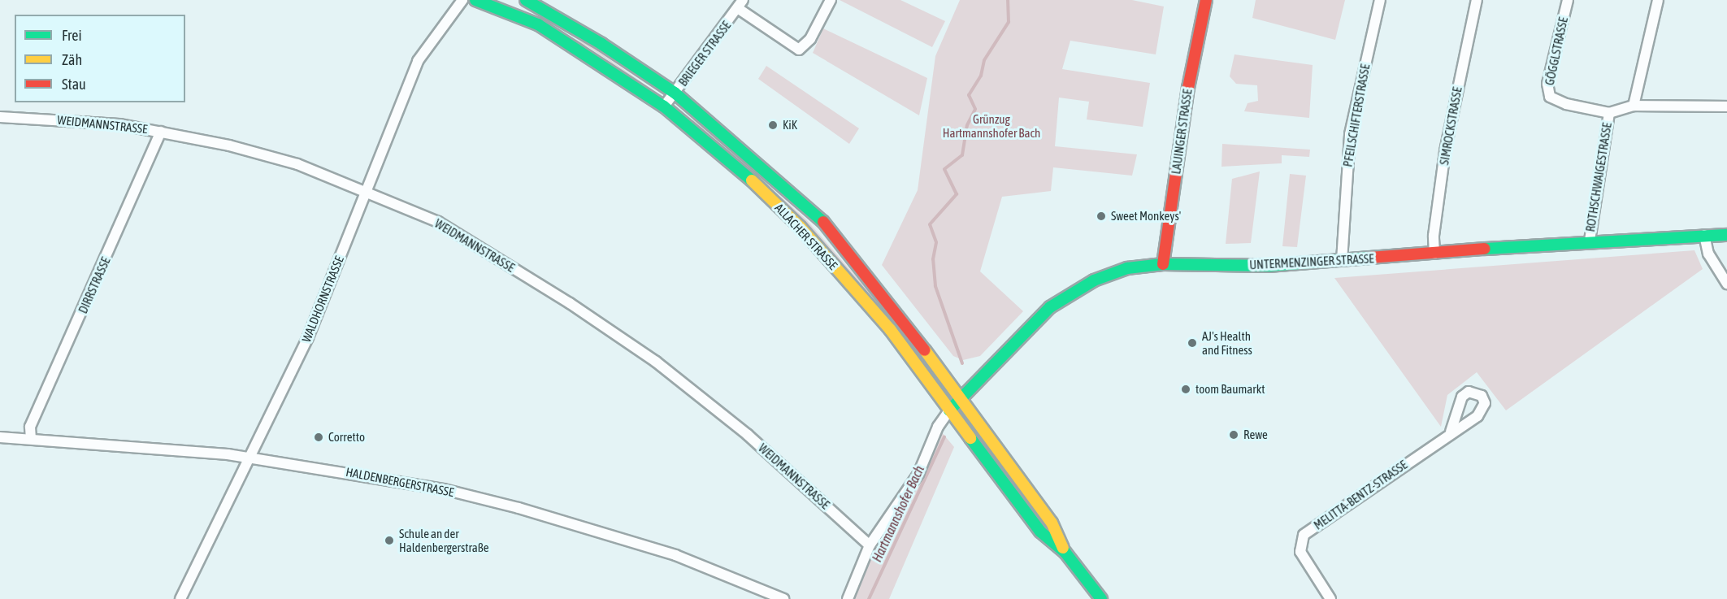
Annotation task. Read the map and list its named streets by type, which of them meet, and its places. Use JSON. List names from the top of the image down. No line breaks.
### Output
{"streets":{"main road":["LAUINGER STRASSE","ALLACHER STRASSE","UNTERMENZINGER STRASSE"],"street":["GÖGGLSTRASSE","BRIEGER STRASSE","PFEILSCHIFTERSTRASSE","WEIDMANNSTRASSE","SIMROCKSTRASSE","ROTHSCHWAIGESTRASSE","DIRRSTRASSE","WALDHORNSTRASSE","HALDENBERGERSTRASSE","MELITTA-BENTZ-STRASSE"]},"crossings":[["GÖGGLSTRASSE","ROTHSCHWAIGESTRASSE"],["BRIEGER STRASSE","ALLACHER STRASSE"],["PFEILSCHIFTERSTRASSE","UNTERMENZINGER STRASSE"],["WEIDMANNSTRASSE","DIRRSTRASSE"],["WEIDMANNSTRASSE","WALDHORNSTRASSE"],["SIMROCKSTRASSE","UNTERMENZINGER STRASSE"],["LAUINGER STRASSE","UNTERMENZINGER STRASSE"],["ROTHSCHWAIGESTRASSE","UNTERMENZINGER STRASSE"],["ALLACHER STRASSE","UNTERMENZINGER STRASSE"],["DIRRSTRASSE","HALDENBERGERSTRASSE"],["WALDHORNSTRASSE","HALDENBERGERSTRASSE"]],"water":["Hartmannshofer Bach"],"parks":["Grünzug Hartmannshofer Bach"],"places":["KiK","Sweet Monkeys'","AJ's Health and Fitness","toom Baumarkt","Rewe","Corretto","Schule an der Haldenbergerstraße"],"legend":["Frei","Zäh","Stau"]}
